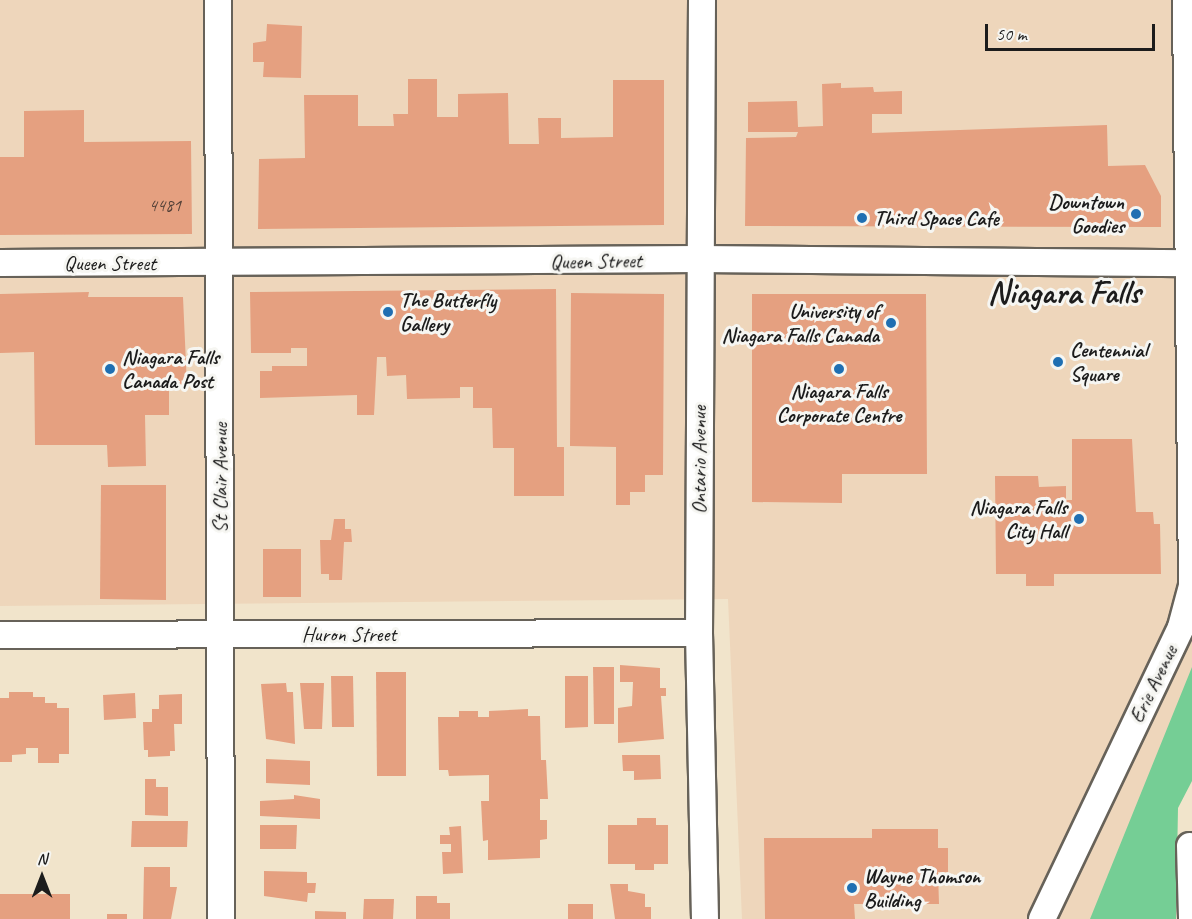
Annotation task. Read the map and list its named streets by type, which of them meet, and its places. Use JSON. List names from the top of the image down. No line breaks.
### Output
{"streets":{"street":["Queen Street","Ontario Avenue","St Clair Avenue","Huron Street","Erie Avenue"]},"crossings":[["Queen Street","Ontario Avenue"],["Queen Street","St Clair Avenue"],["Queen Street","Erie Avenue"],["Ontario Avenue","Huron Street"],["St Clair Avenue","Huron Street"]],"districts":["Niagara Falls"],"places":["Downtown Goodies","Third Space Cafe","The Butterfly Gallery","University of Niagara Falls Canada","Centennial Square","Niagara Falls Canada Post","Niagara Falls Corporate Centre","Niagara Falls City Hall","Wayne Thomson Building"],"house_numbers":["4481"],"scale_bar":"50 m","north":"top"}
